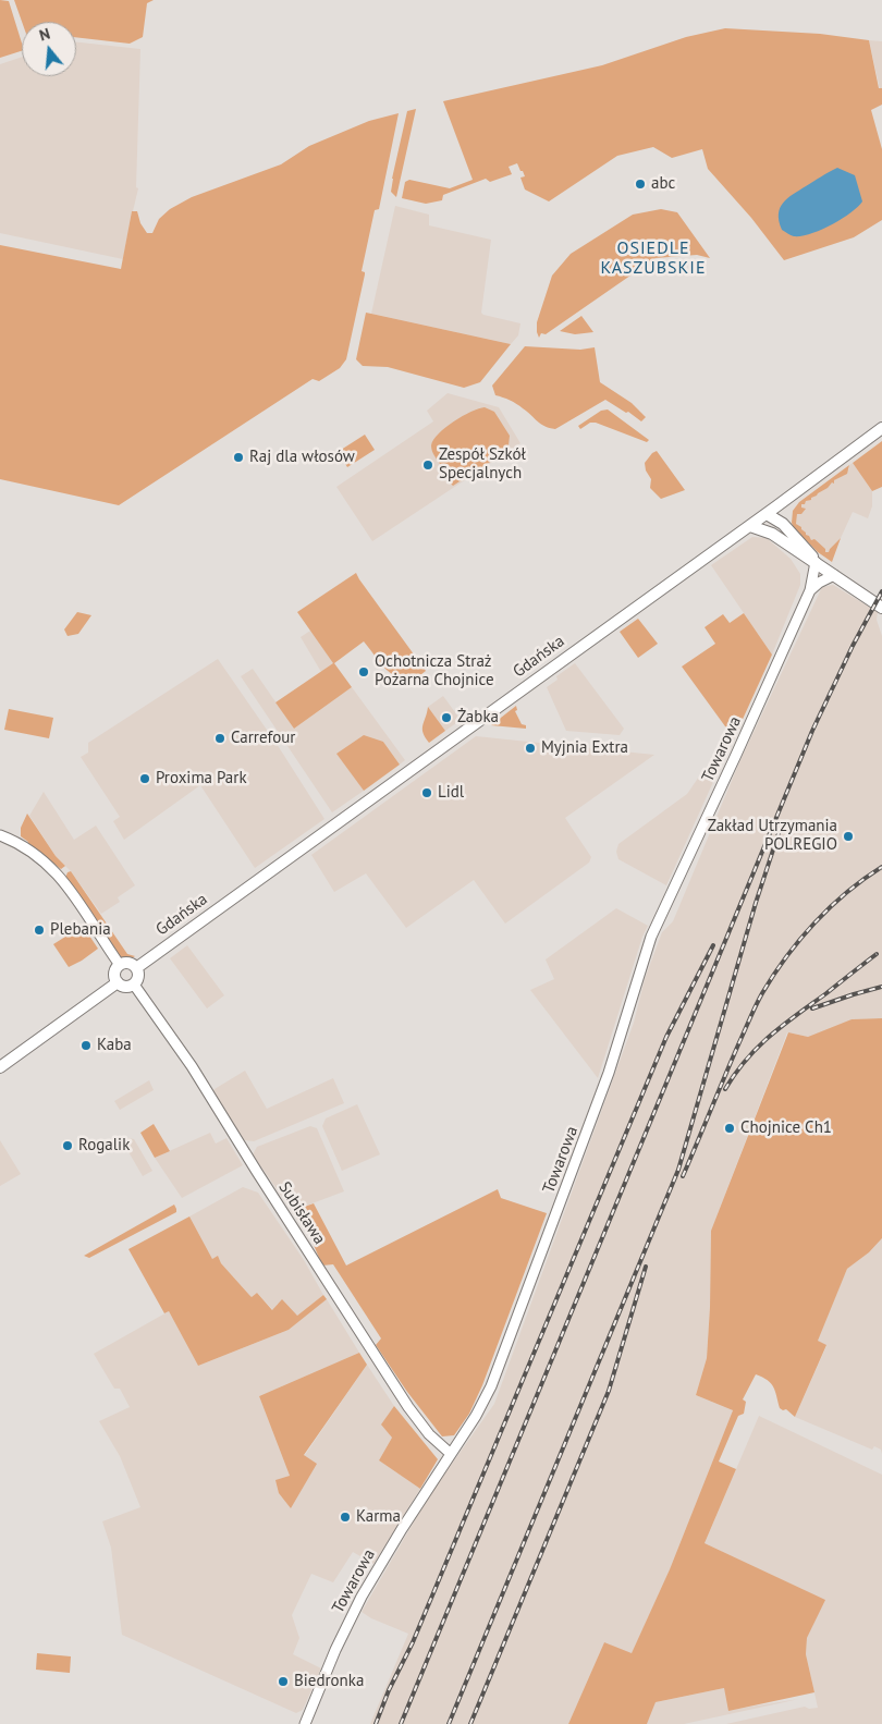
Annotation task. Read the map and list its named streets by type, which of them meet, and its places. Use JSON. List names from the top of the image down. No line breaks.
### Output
{"streets":{"main road":["Gdańska"],"street":["Towarowa","Subisława"]},"crossings":[["Gdańska","Subisława"],["Towarowa","Subisława"]],"districts":["OSIEDLE KASZUBSKIE"],"places":["abc","Raj dla włosów","Zespół Szkół Specjalnych","Ochotnicza Straż Pożarna Chojnice","Żabka","Carrefour","Myjnia Extra","Proxima Park","Lidl","Zakład Utrzymania POLREGIO","Plebania","Kaba","Chojnice Ch1","Rogalik","Karma","Biedronka"],"north":"top"}
